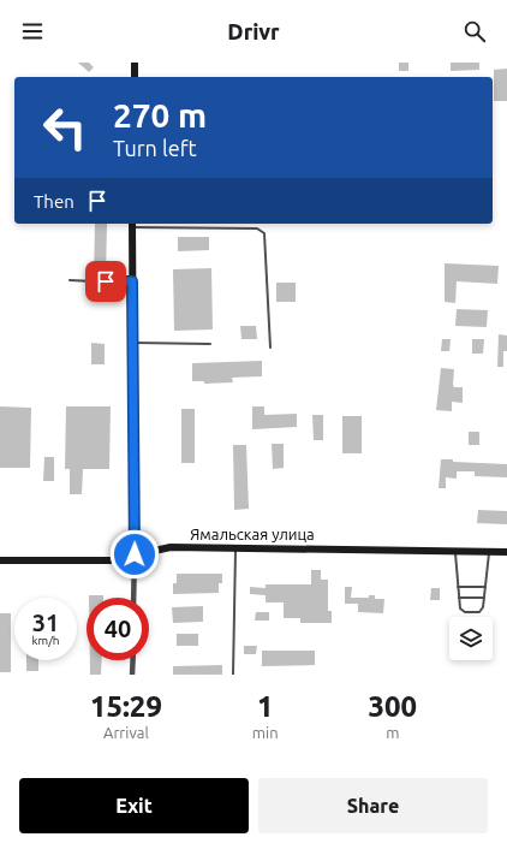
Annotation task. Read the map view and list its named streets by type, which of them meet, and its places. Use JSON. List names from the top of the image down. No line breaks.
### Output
{"streets":{"street":["Ямальская улица"]},"page":{"header":"Drivr","turn":["270 m","Turn left"],"then":"Then","speed":"31 km/h","limit":"40","eta":["15:29","Arrival","1","min","300","m"],"buttons":["Exit","Share"]}}
